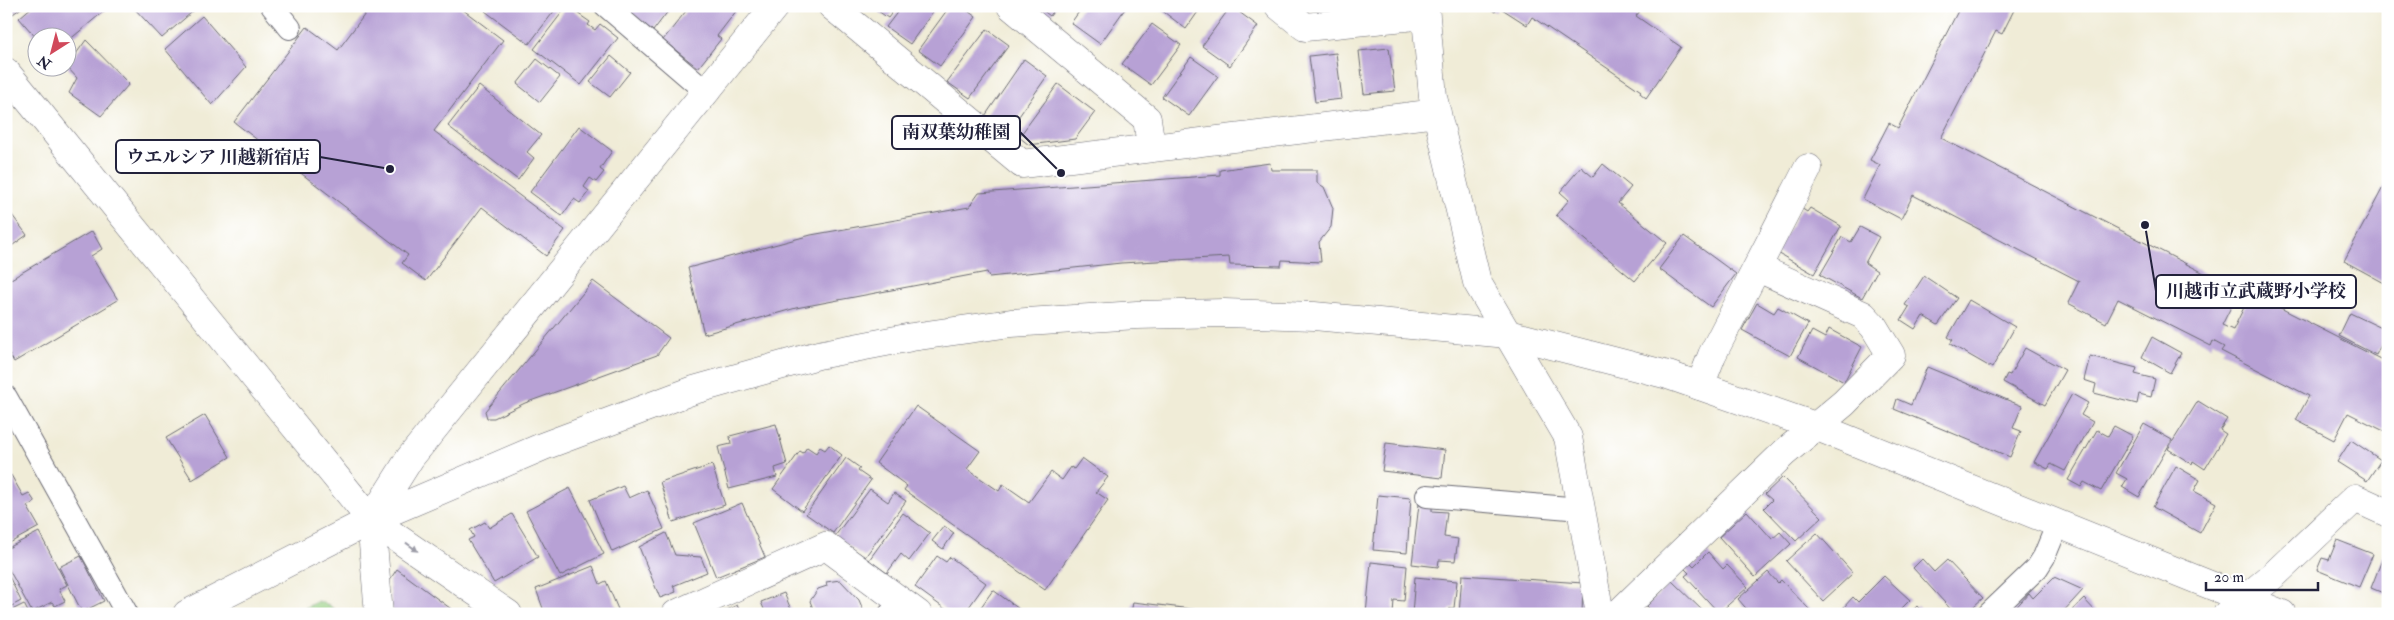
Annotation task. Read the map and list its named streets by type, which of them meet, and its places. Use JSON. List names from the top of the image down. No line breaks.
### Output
{"places":["ウエルシア 川越新宿店","南双葉幼稚園","川越市立武蔵野小学校"],"scale_bar":"20 m","north":"bottom left"}
